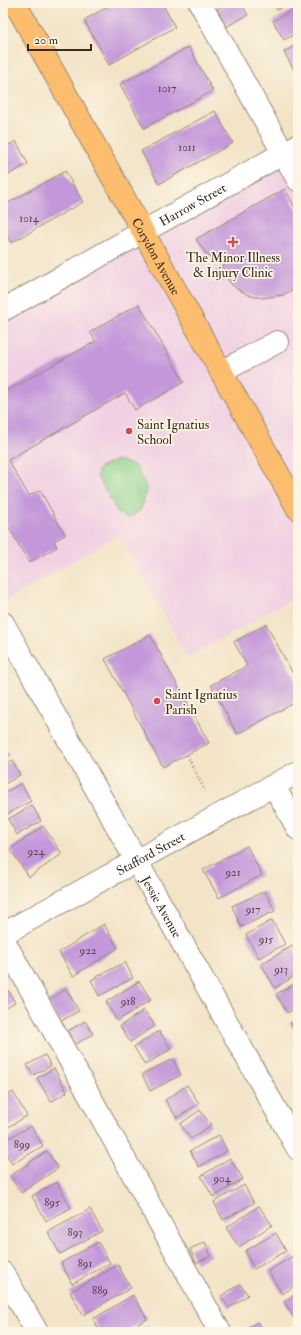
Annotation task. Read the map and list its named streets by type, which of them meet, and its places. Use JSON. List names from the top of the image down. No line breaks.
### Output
{"streets":{"main road":["Corydon Avenue"],"street":["Harrow Street","Stafford Street","Jessie Avenue"]},"crossings":[["Harrow Street","Corydon Avenue"],["Stafford Street","Jessie Avenue"]],"places":{"health":["The Minor Illness & Injury Clinic"],"other":["Saint Ignatius School","Saint Ignatius Parish"]},"house_numbers":["1017","1011","1014","924","921","917","915","922","913","918","899","904","895","893","891","889"],"scale_bar":"20 m"}
